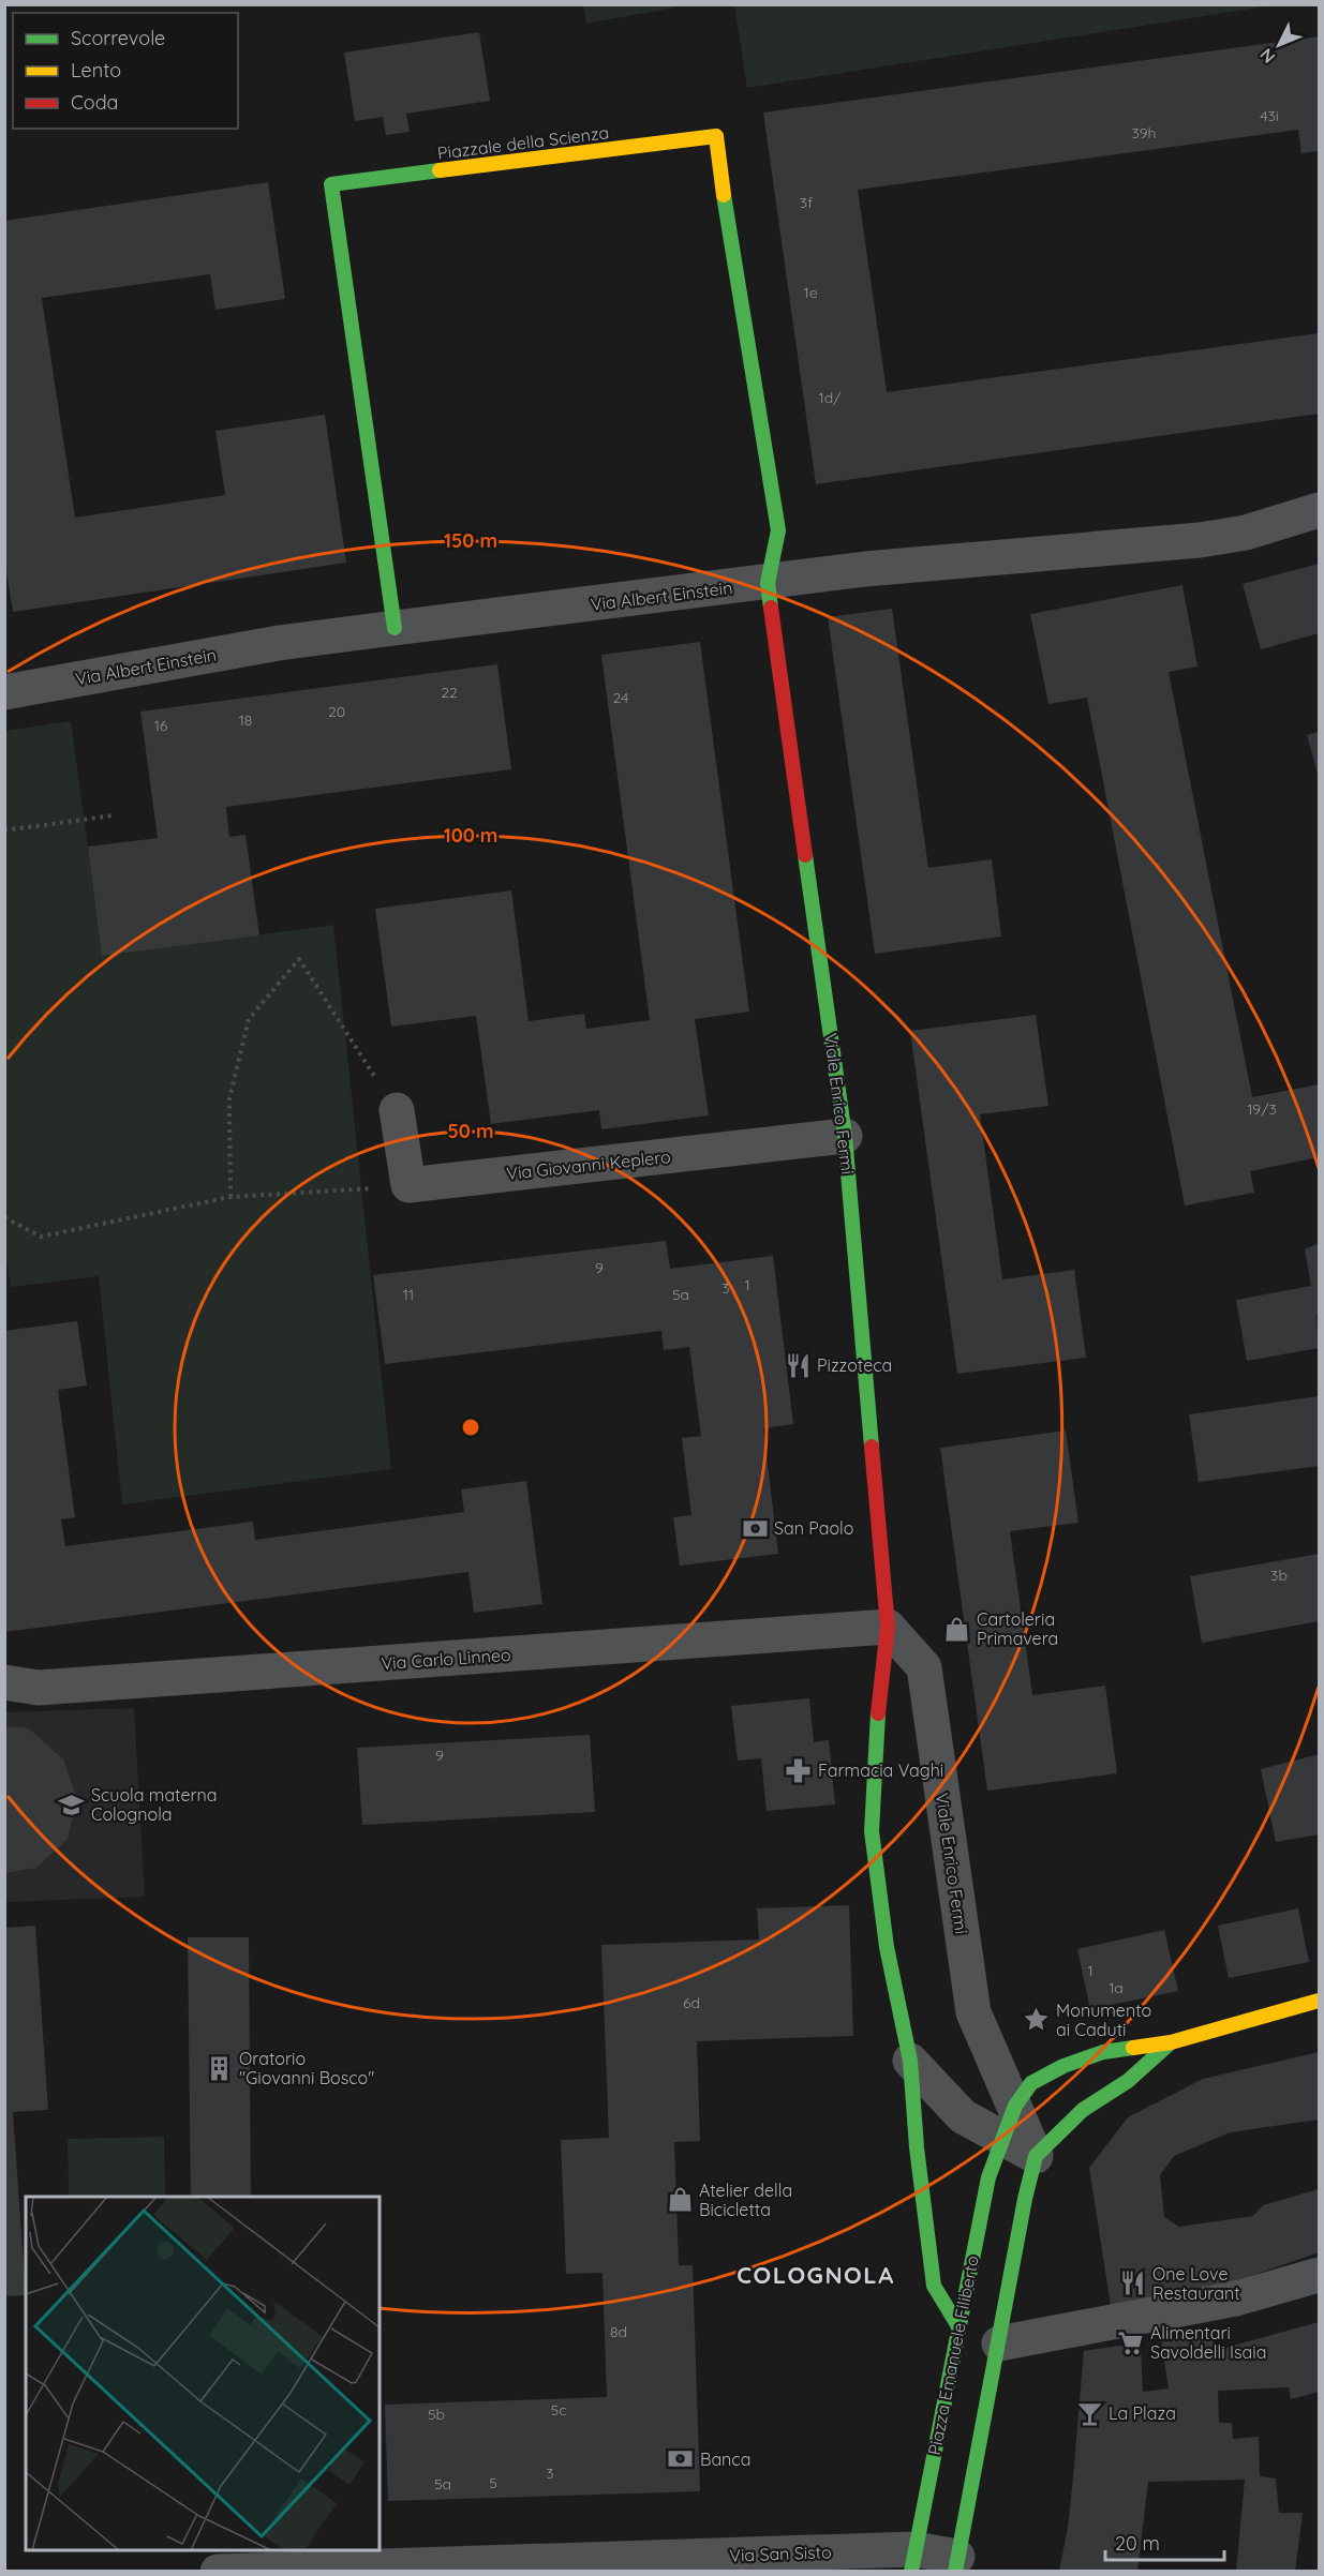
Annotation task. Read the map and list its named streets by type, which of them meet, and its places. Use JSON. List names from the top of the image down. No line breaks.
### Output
{"streets":{"street":["Piazzale della Scienza","Via Albert Einstein","Viale Enrico Fermi","Via Giovanni Keplero","Via Carlo Linneo","Piazza Emanuele Filiberto","Via San Sisto"]},"crossings":[["Piazzale della Scienza","Via Albert Einstein"],["Piazzale della Scienza","Viale Enrico Fermi"],["Via Albert Einstein","Viale Enrico Fermi"],["Viale Enrico Fermi","Via Giovanni Keplero"],["Viale Enrico Fermi","Via Carlo Linneo"],["Viale Enrico Fermi","Piazza Emanuele Filiberto"],["Piazza Emanuele Filiberto","Via San Sisto"]],"districts":["COLOGNOLA"],"places":{"restaurant":["Pizzoteca","One Love Restaurant"],"bank":["San Paolo","Banca"],"shop":["Cartoleria Primavera","Atelier della Bicicletta"],"pharmacy":["Farmacia Vaghi"],"school or university":["Scuola materna Colognola"],"place":["Monumento ai Caduti"],"building":["Oratorio \"Giovanni Bosco\""],"supermarket":["Alimentari Savoldelli Isaia"],"bar":["La Plaza"]},"house_numbers":["43i","39h","3f","1e","1d/","22","24","20","18","16","19/3","9","1","3","11","5a","3b","9","1","1a","6d","8d","5c","5b","3","5","5a"],"legend":["Scorrevole","Lento","Coda"],"scale_bar":"20 m","north":"bottom left","rings":["150 m","100 m","50 m"]}
